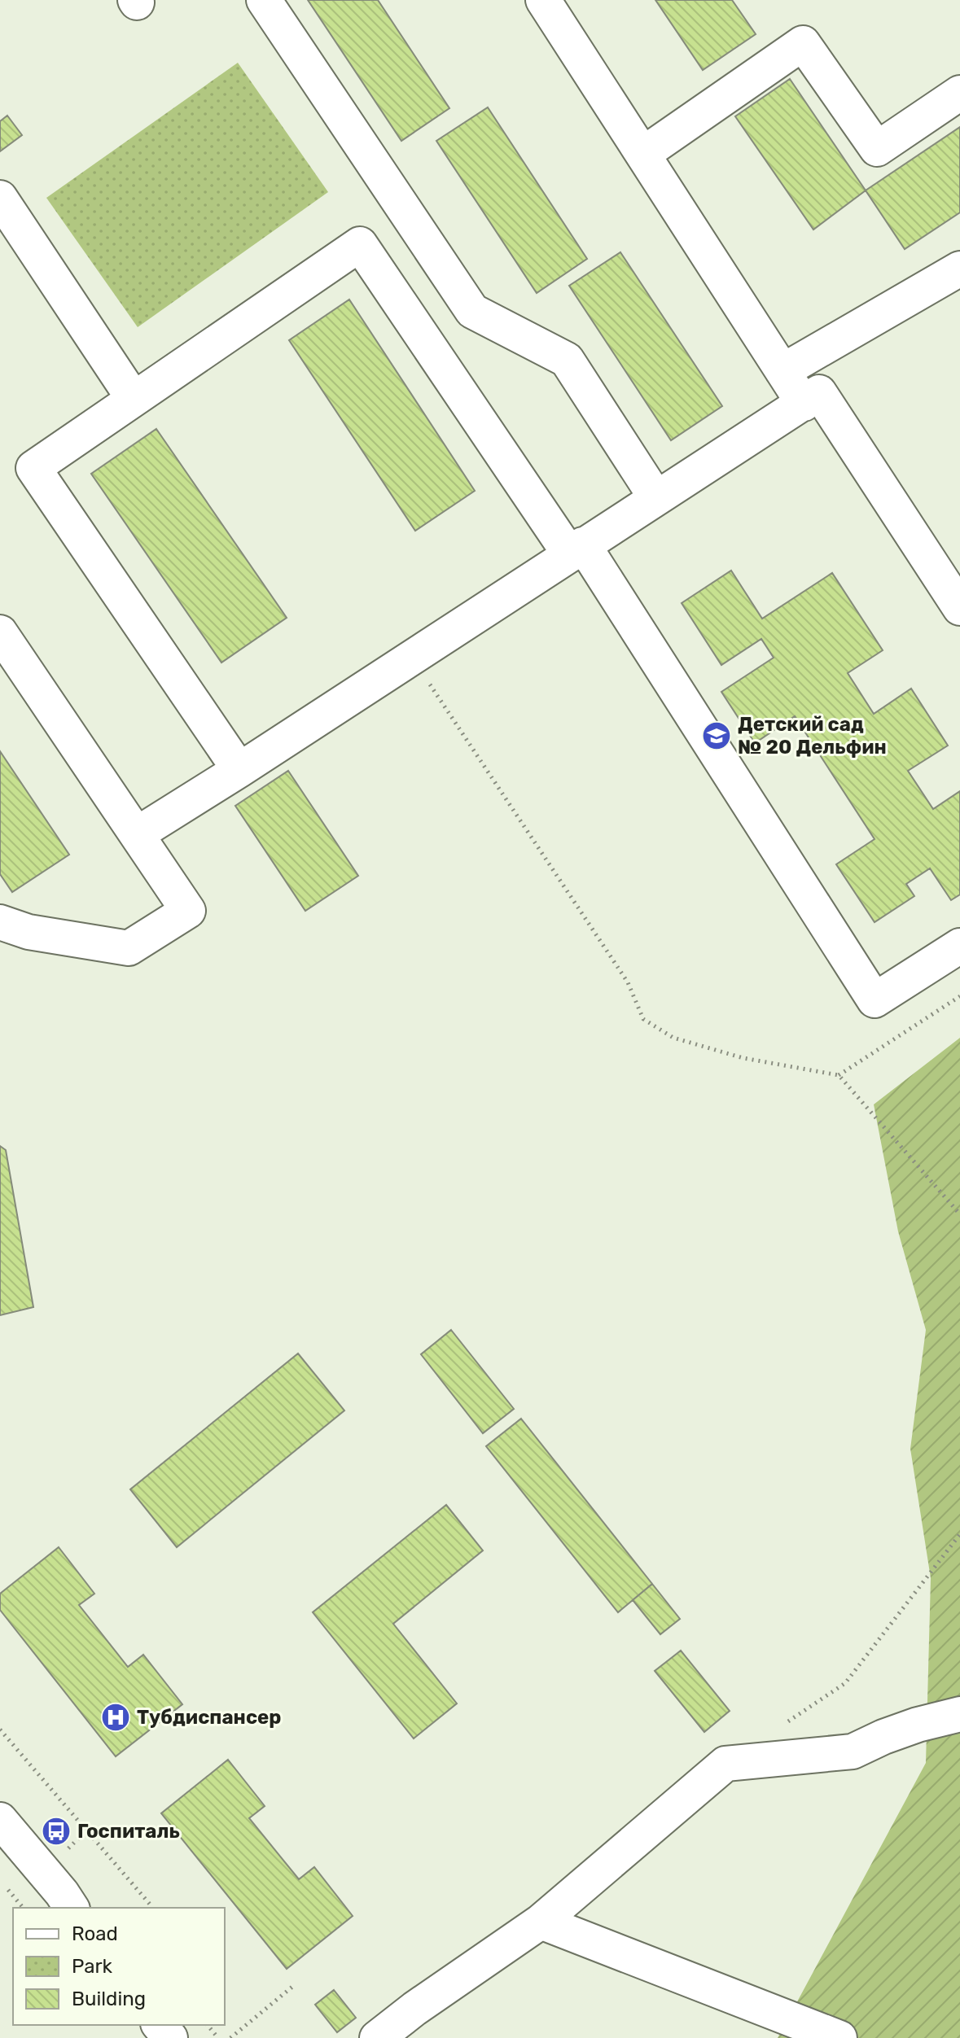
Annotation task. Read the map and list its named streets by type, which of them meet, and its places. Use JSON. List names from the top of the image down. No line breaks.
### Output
{"places":{"school or university":["Детский сад № 20 Дельфин"],"hospital":["Тубдиспансер"],"bus stop":["Госпиталь"]},"legend":["Road","Park","Building"]}
